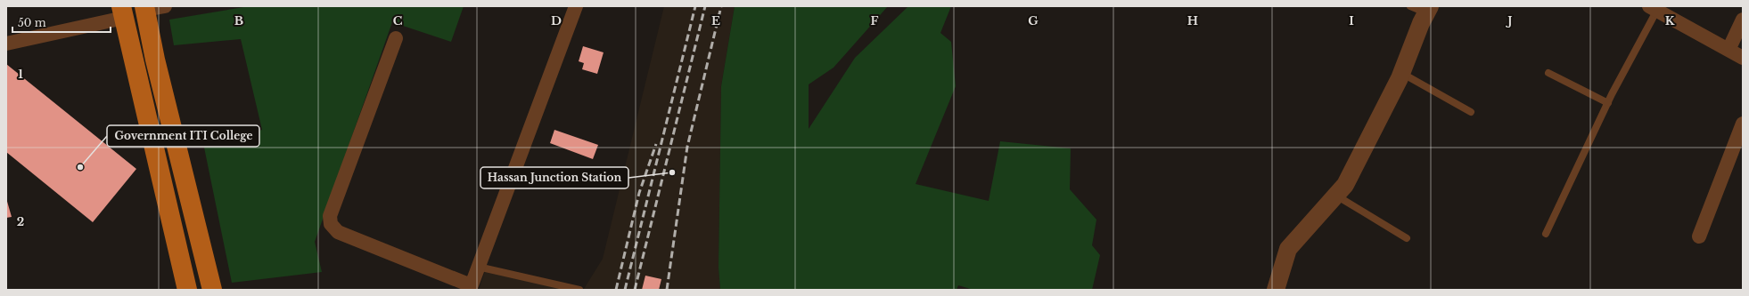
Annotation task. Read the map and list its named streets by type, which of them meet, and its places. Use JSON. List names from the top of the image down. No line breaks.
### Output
{"places":["Government ITI College","Hassan Junction Station"],"scale_bar":"50 m","grid":{"columns":["B","C","D","E","F","G","H","I","J","K"],"rows":["1","2"]}}
